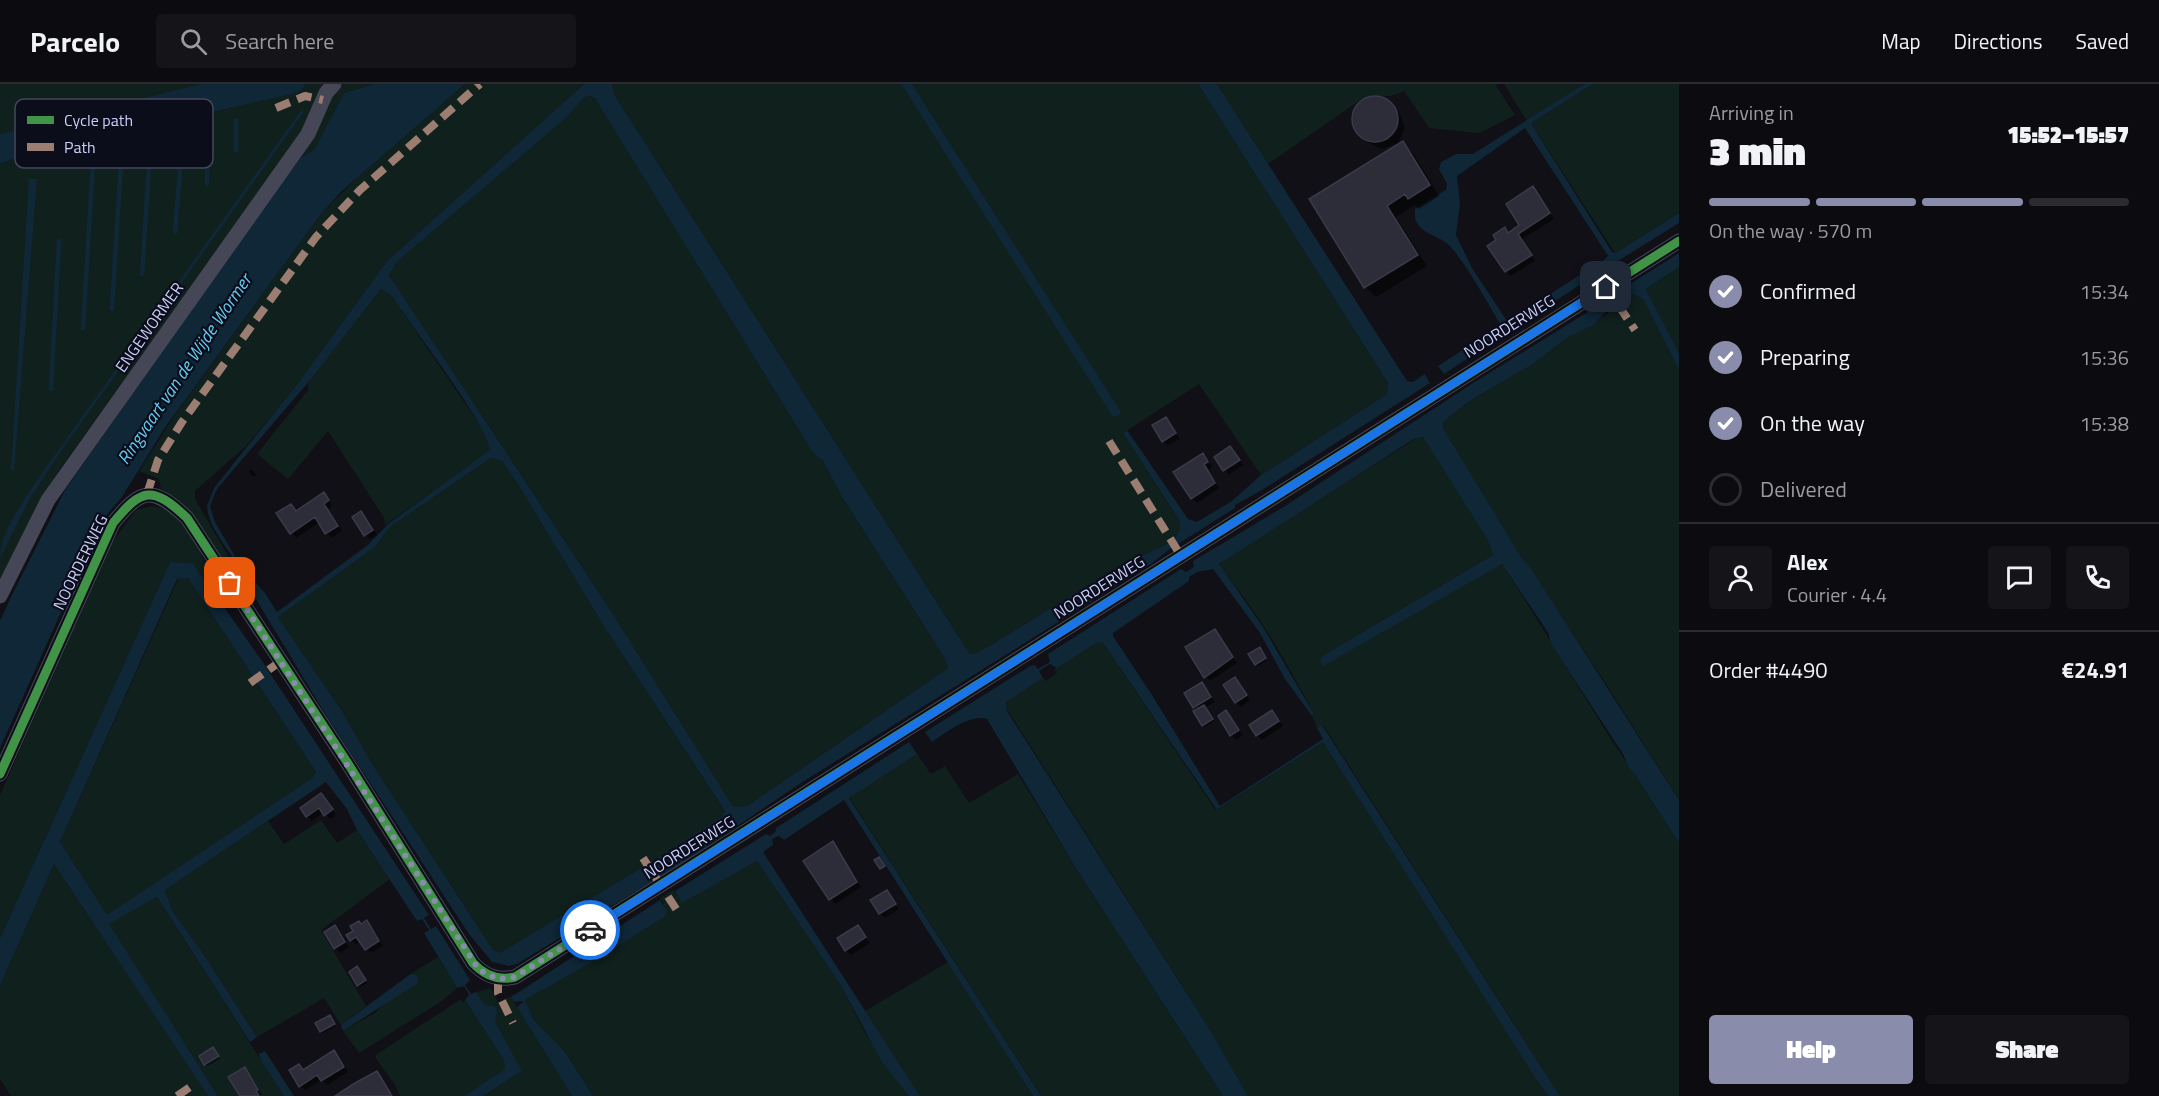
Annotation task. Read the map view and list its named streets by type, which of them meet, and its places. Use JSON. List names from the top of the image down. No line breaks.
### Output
{"streets":{"street":["NOORDERWEG","ENGEWORMER"]},"water":["Ringvaart van de Wijde Wormer"],"legend":["Cycle path","Path"],"page":{"header":"Parcelo","search":"Search here","nav":["Map","Directions","Saved"],"heading":["3 min","Arriving in","15:52–15:57"],"panel":["Alex","Courier · 4.4","Order #4490","€24.91"],"bar":"On the way · 570 m","list":[["Confirmed","15:34"],["Preparing","15:36"],["On the way","15:38"],"Delivered"],"buttons":["Help","Share"]}}
